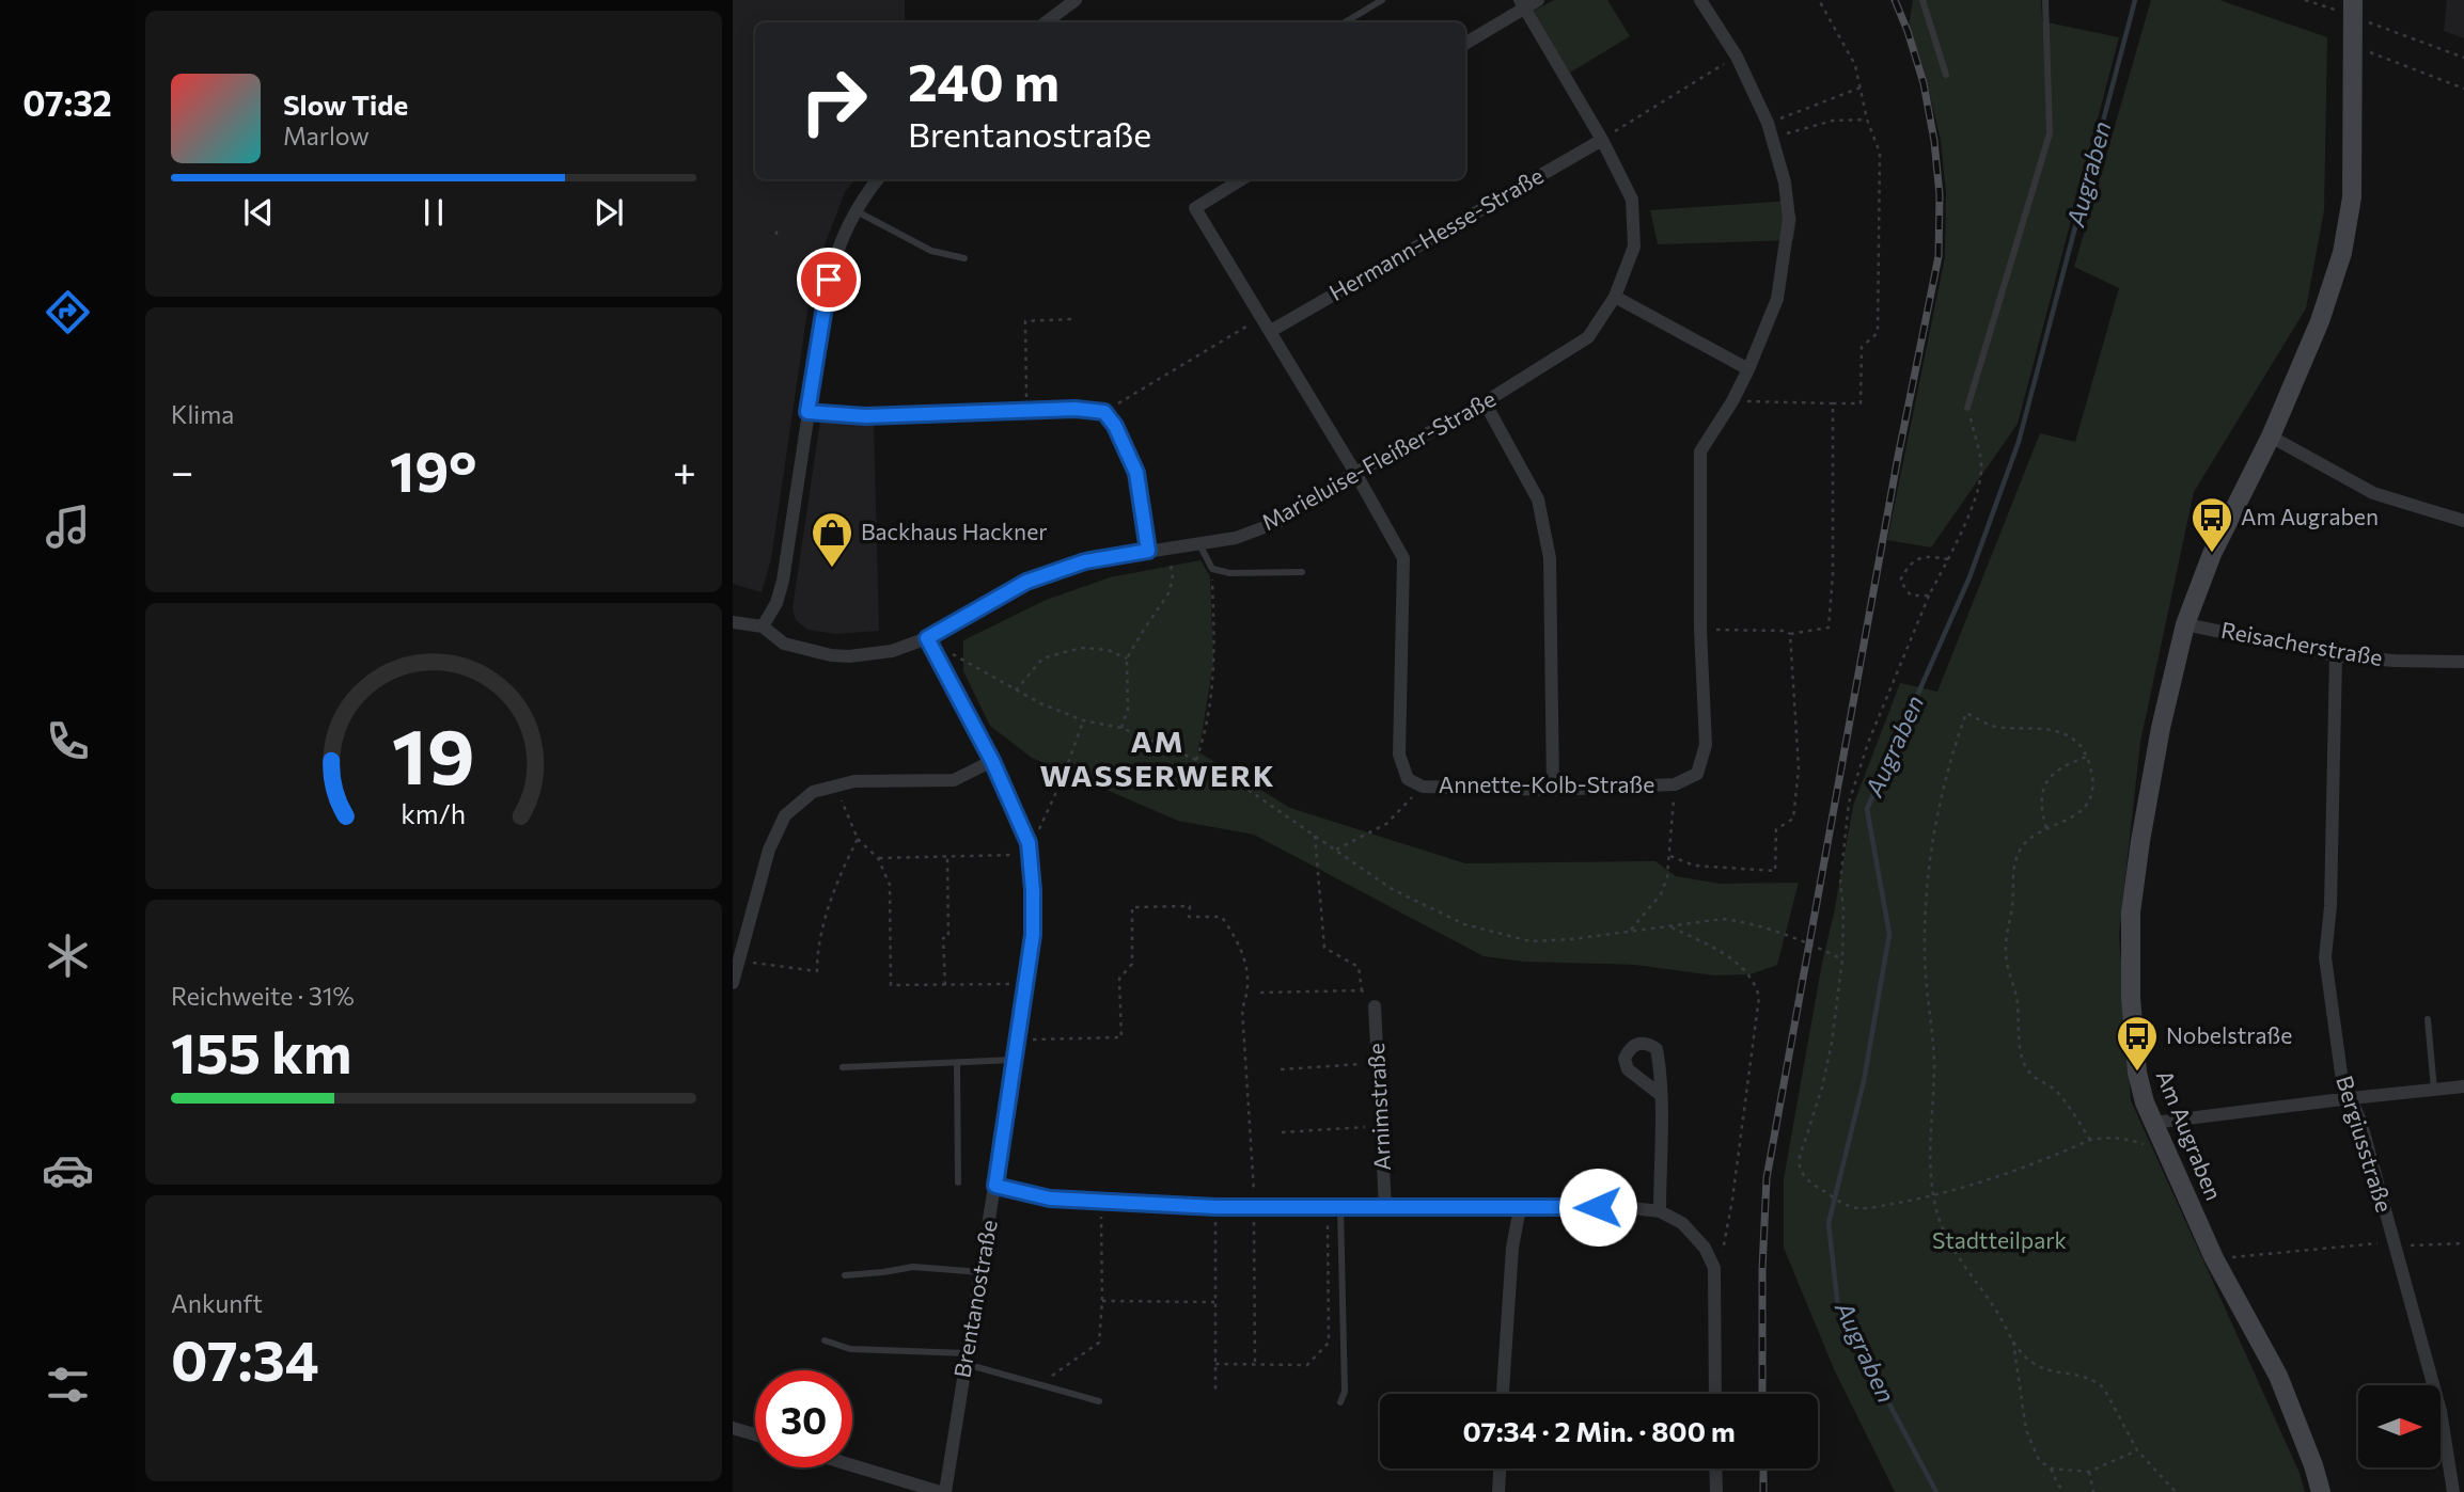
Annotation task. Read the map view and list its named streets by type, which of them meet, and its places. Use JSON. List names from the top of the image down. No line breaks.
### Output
{"streets":{"street":["Hermann-Hesse-Straße","Marieluise-Fleißer-Straße","Reisacherstraße","Annette-Kolb-Straße","Arnimstraße","Am Augraben","Bergiusstraße","Brentanostraße"]},"crossings":[["Hermann-Hesse-Straße","Marieluise-Fleißer-Straße"],["Hermann-Hesse-Straße","Annette-Kolb-Straße"],["Marieluise-Fleißer-Straße","Annette-Kolb-Straße"],["Marieluise-Fleißer-Straße","Brentanostraße"],["Reisacherstraße","Am Augraben"],["Reisacherstraße","Bergiusstraße"]],"districts":["AM WASSERWERK"],"water":["Augraben"],"parks":["Stadtteilpark"],"places":{"bus stop":["Am Augraben","Nobelstraße"],"shop":["Backhaus Hackner"]},"north":"right","page":{"tabs":"07:32","turn":["240 m","Brentanostraße"],"song":["Slow Tide","Marlow"],"tile":["Klima",["Reichweite · 31%","155 km"],["Ankunft","07:34"]],"heat":["−","19°","+"],"limit":"30","trip":"07:34 · 2 Min. · 800 m","gauge":["19","km/h"]}}
